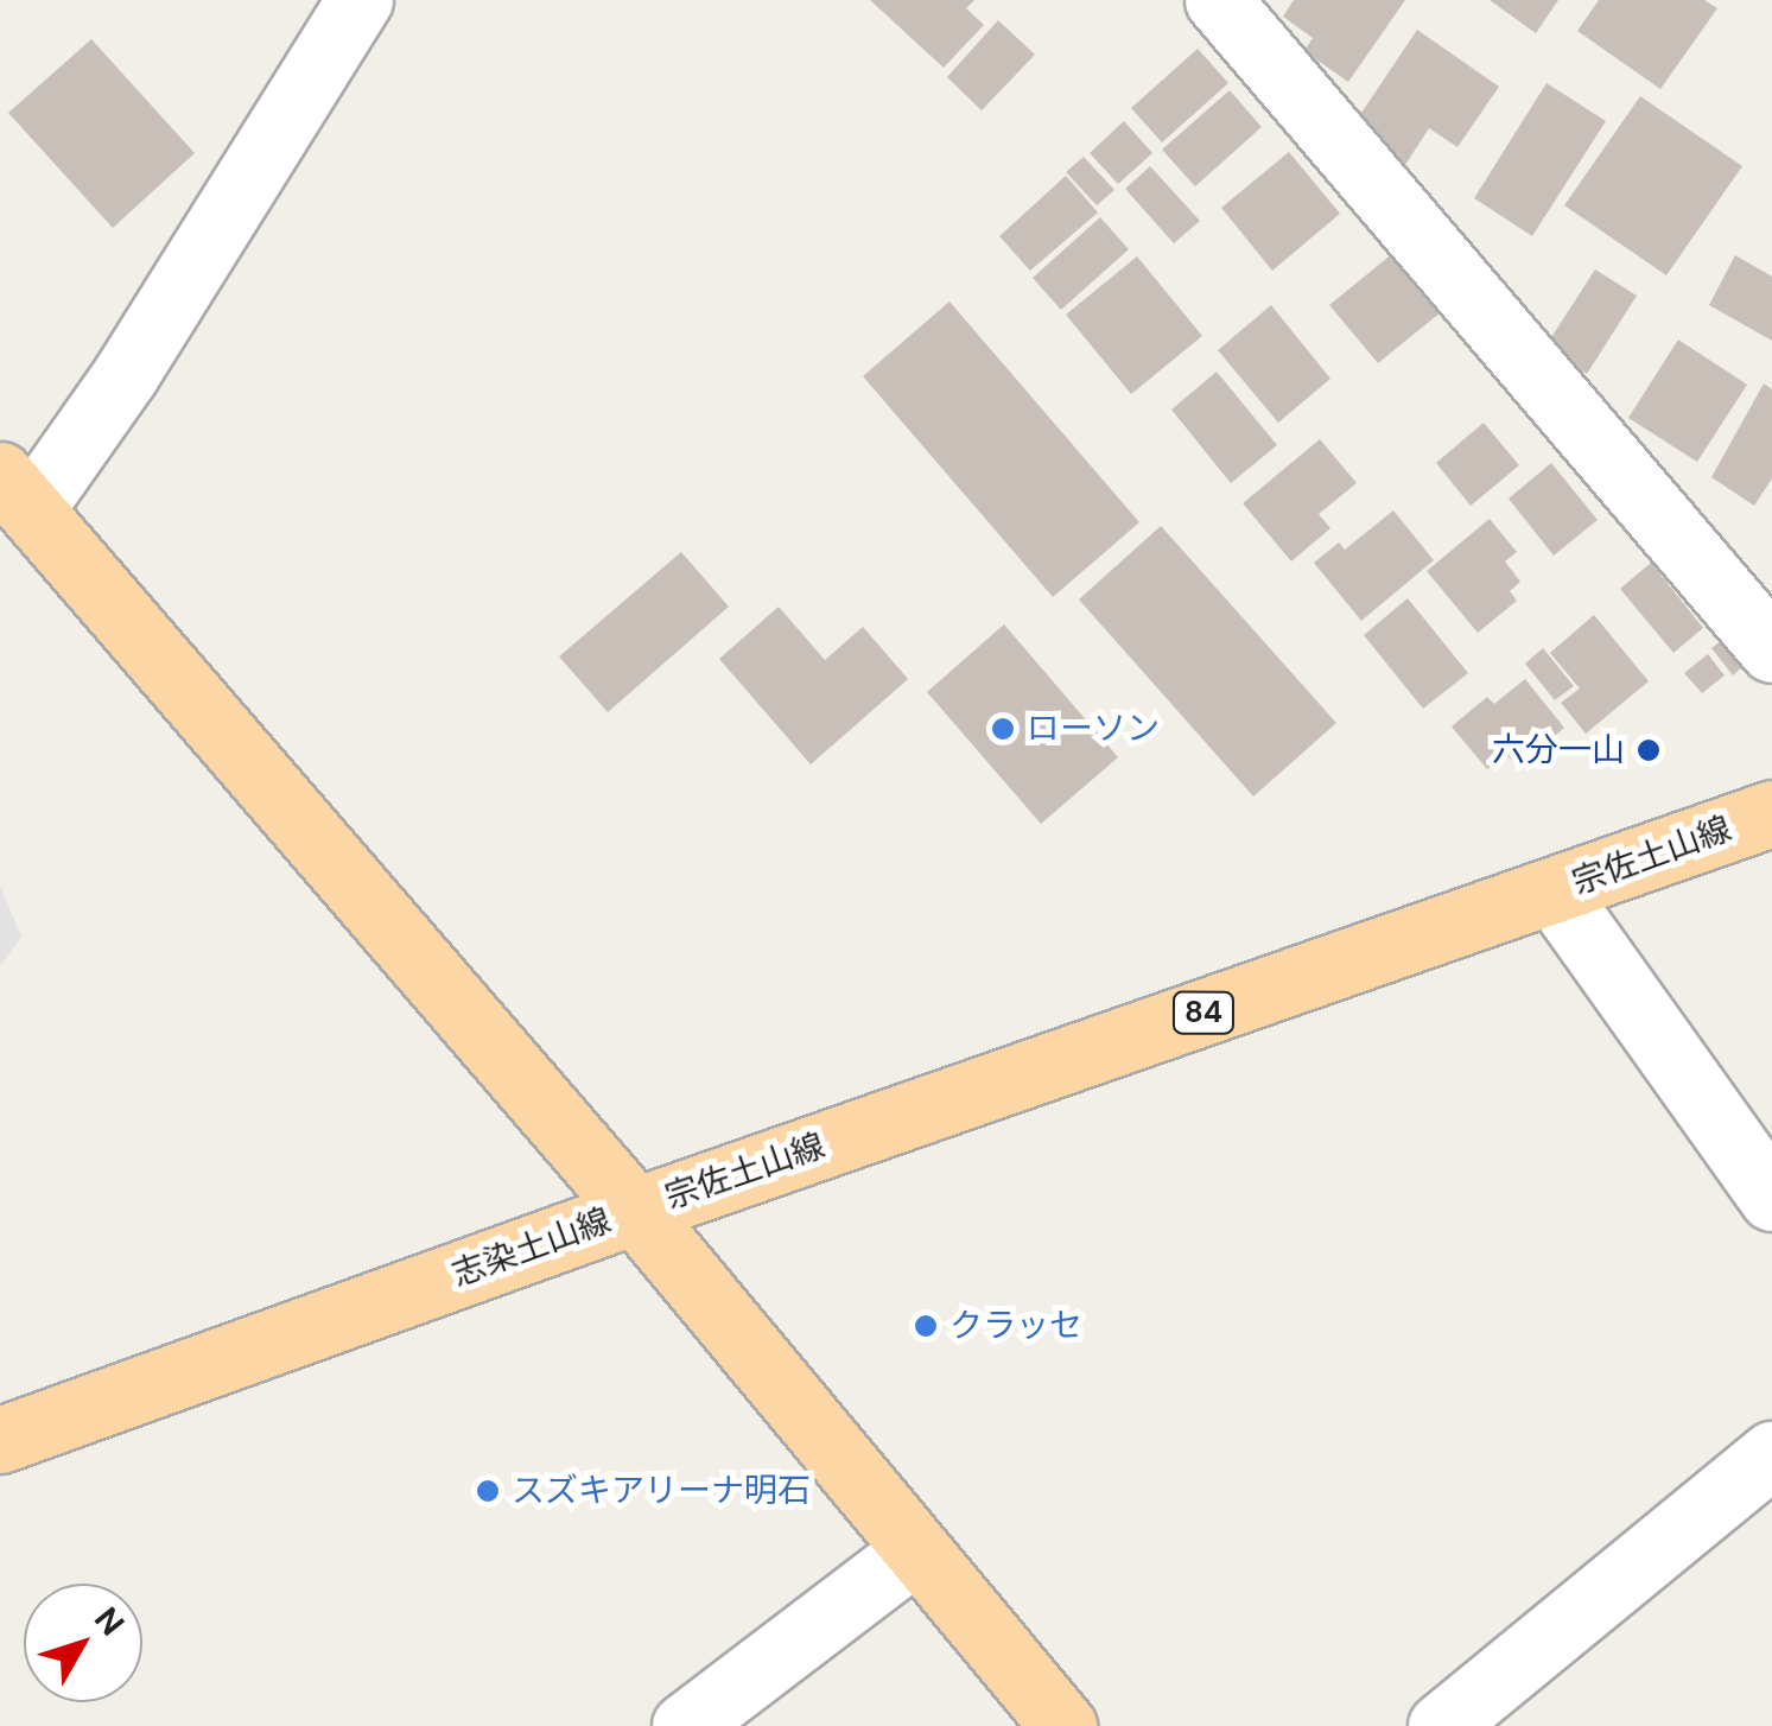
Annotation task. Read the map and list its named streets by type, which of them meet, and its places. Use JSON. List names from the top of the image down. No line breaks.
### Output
{"streets":{"main road":["宗佐土山線","84","志染土山線"]},"crossings":[["宗佐土山線","志染土山線"]],"places":["ローソン","六分一山","クラッセ","スズキアリーナ明石"],"north":"top right"}
